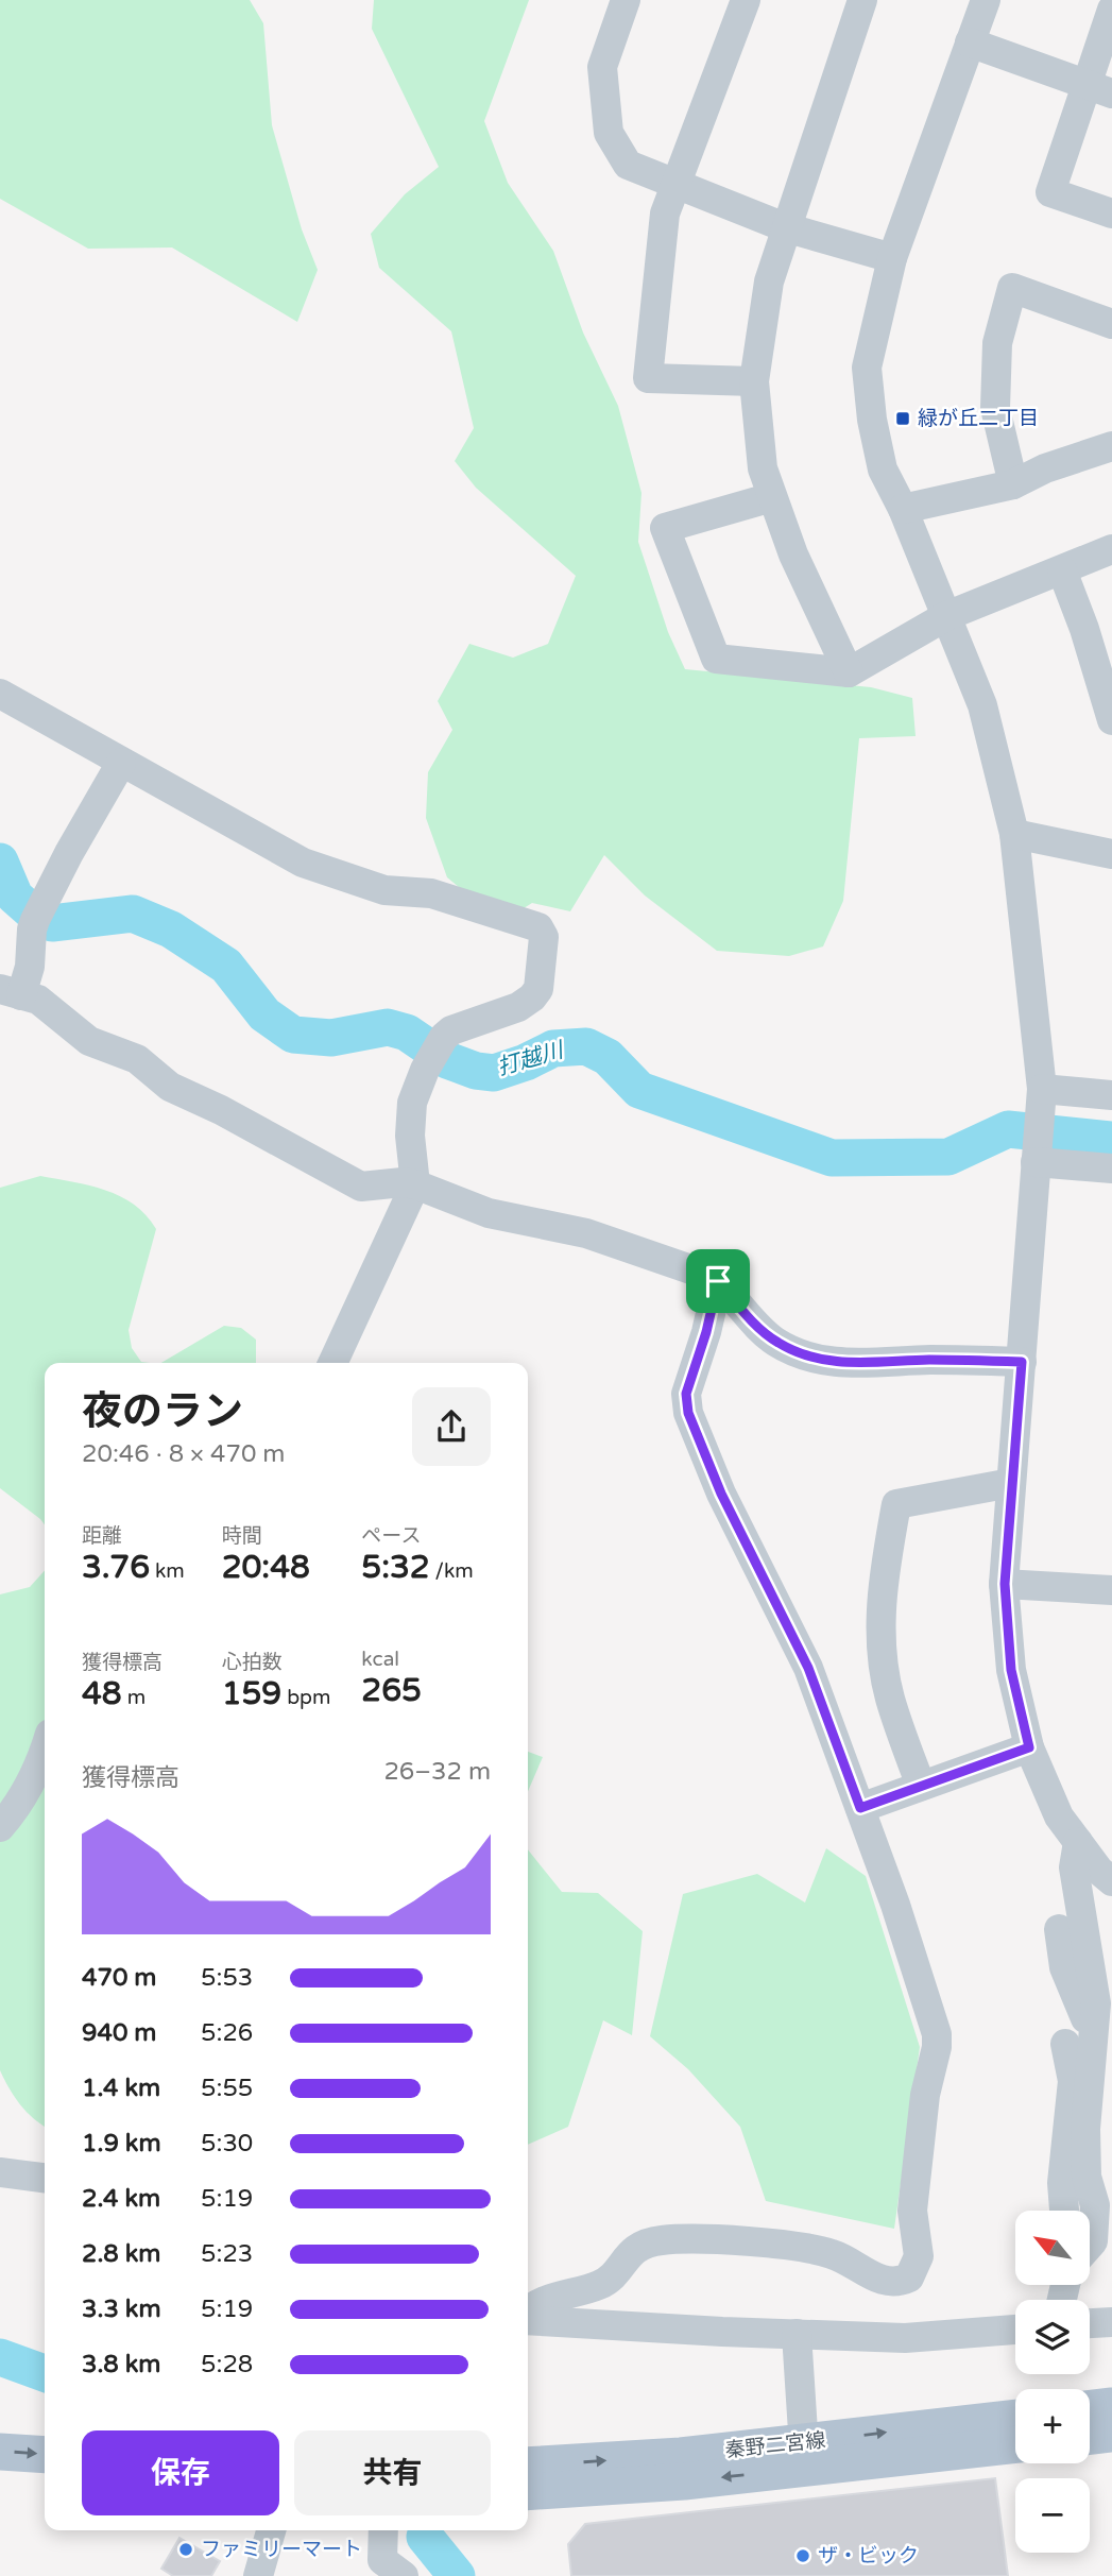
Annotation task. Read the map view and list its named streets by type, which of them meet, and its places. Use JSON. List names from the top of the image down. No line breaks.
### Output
{"streets":{"main road":["秦野二宮線"]},"water":["打越川"],"places":{"transit":["緑が丘二丁目"],"other":["ファミリーマート","ザ・ビック"]},"north":"top left","page":{"heading":["夜のラン","20:46 · 8 × 470 m"],"stats":[["距離","3.76 km"],["時間","20:48"],["ペース","5:32 /km"],["獲得標高","48 m"],["心拍数","159 bpm"],["kcal","265"]],"chart":["獲得標高","26–32 m"],"list":[{"name":"470 m","note":"5:53"},{"name":"940 m","note":"5:26"},{"name":"1.4 km","note":"5:55"},{"name":"1.9 km","note":"5:30"},{"name":"2.4 km","note":"5:19"},{"name":"2.8 km","note":"5:23"},{"name":"3.3 km","note":"5:19"},{"name":"3.8 km","note":"5:28"}],"map_buttons":["+","−"],"buttons":["保存","共有"]}}
